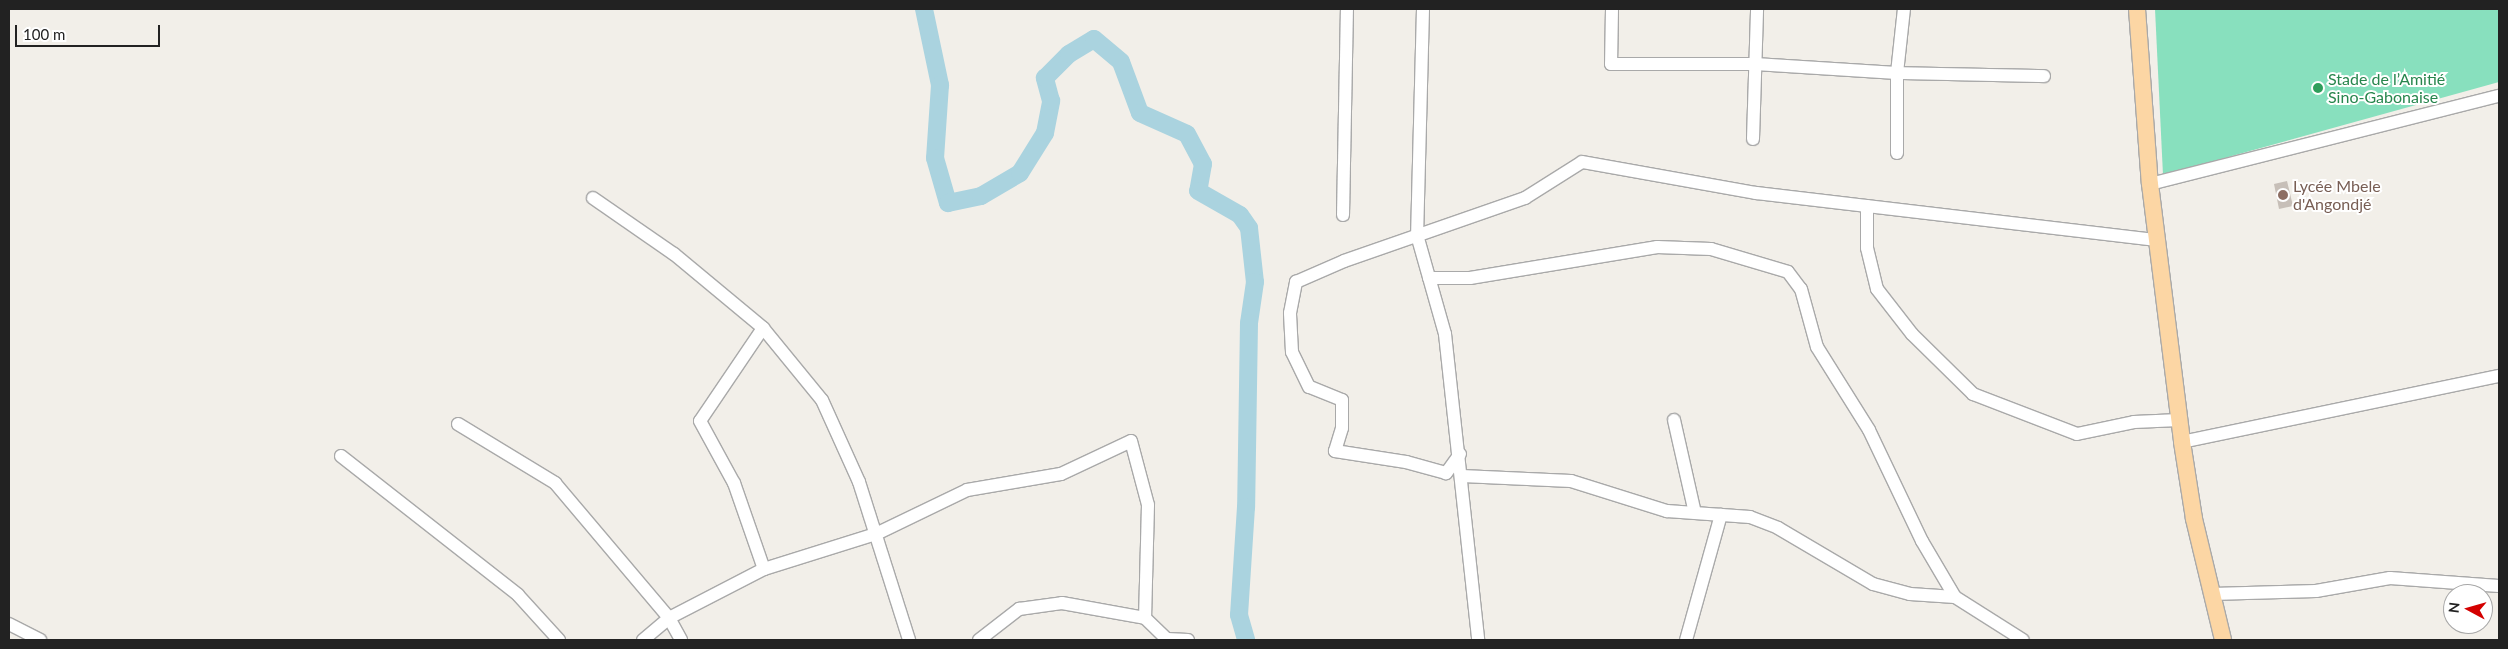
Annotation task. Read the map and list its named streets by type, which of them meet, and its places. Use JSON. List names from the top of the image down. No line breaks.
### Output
{"places":["Stade de l’Amitié Sino-Gabonaise","Lycée Mbele d'Angondjé"],"scale_bar":"100 m","north":"left"}
